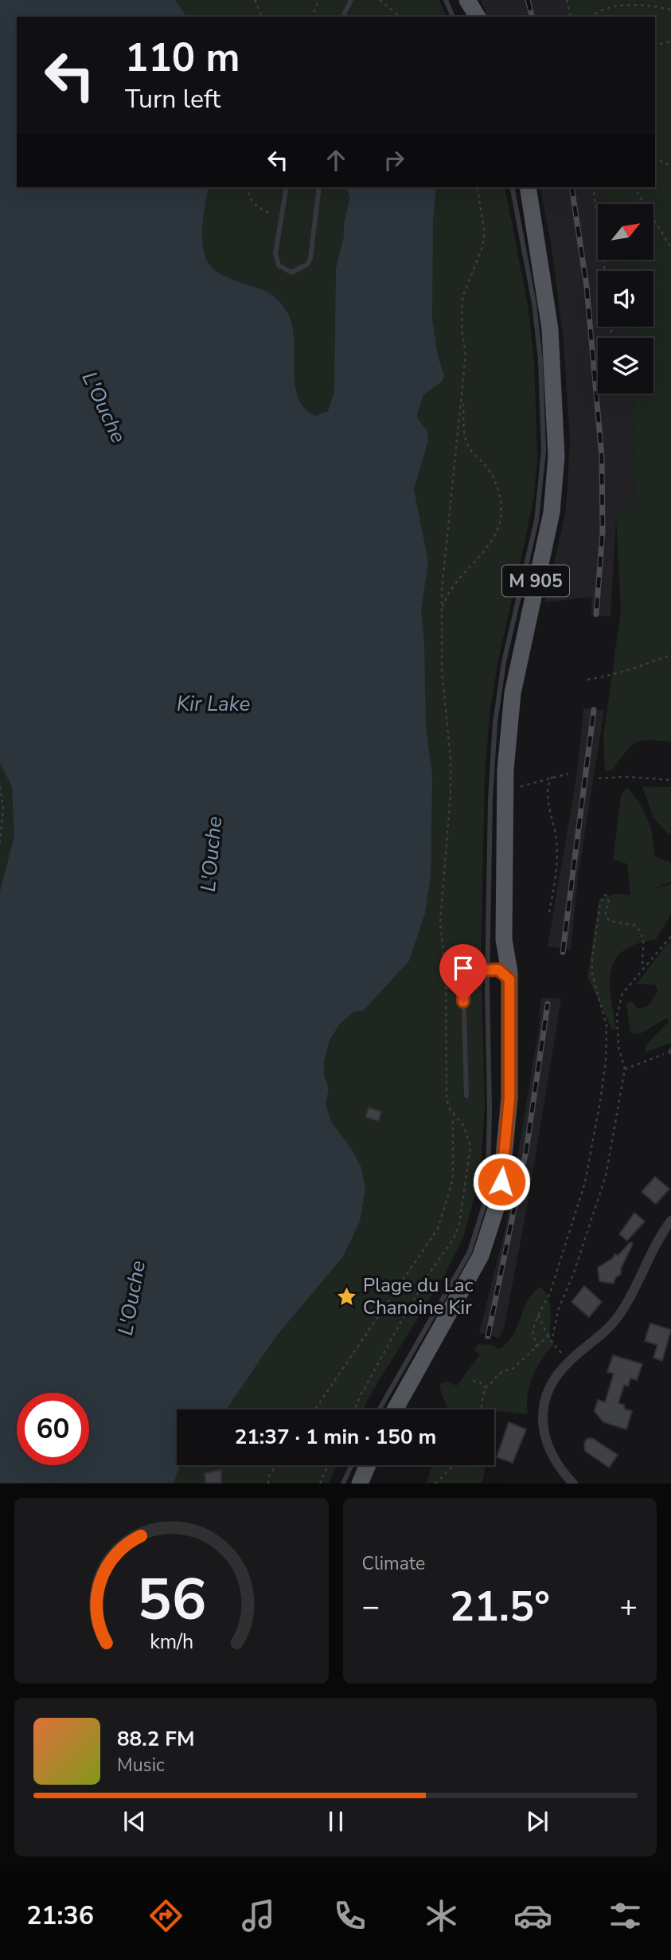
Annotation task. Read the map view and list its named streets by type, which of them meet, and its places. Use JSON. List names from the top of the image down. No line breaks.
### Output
{"streets":{"main road":["M 905"]},"water":["L'Ouche","Kir Lake"],"places":{"place":["Plage du Lac Chanoine Kir"]},"north":"top right","page":{"turn":["110 m","Turn left"],"limit":"60","trip":"21:37 · 1 min · 150 m","tile":"Climate","heat":["−","21.5°","+"],"song":["88.2 FM","Music"],"tabs":"21:36","gauge":["56","km/h"]}}
